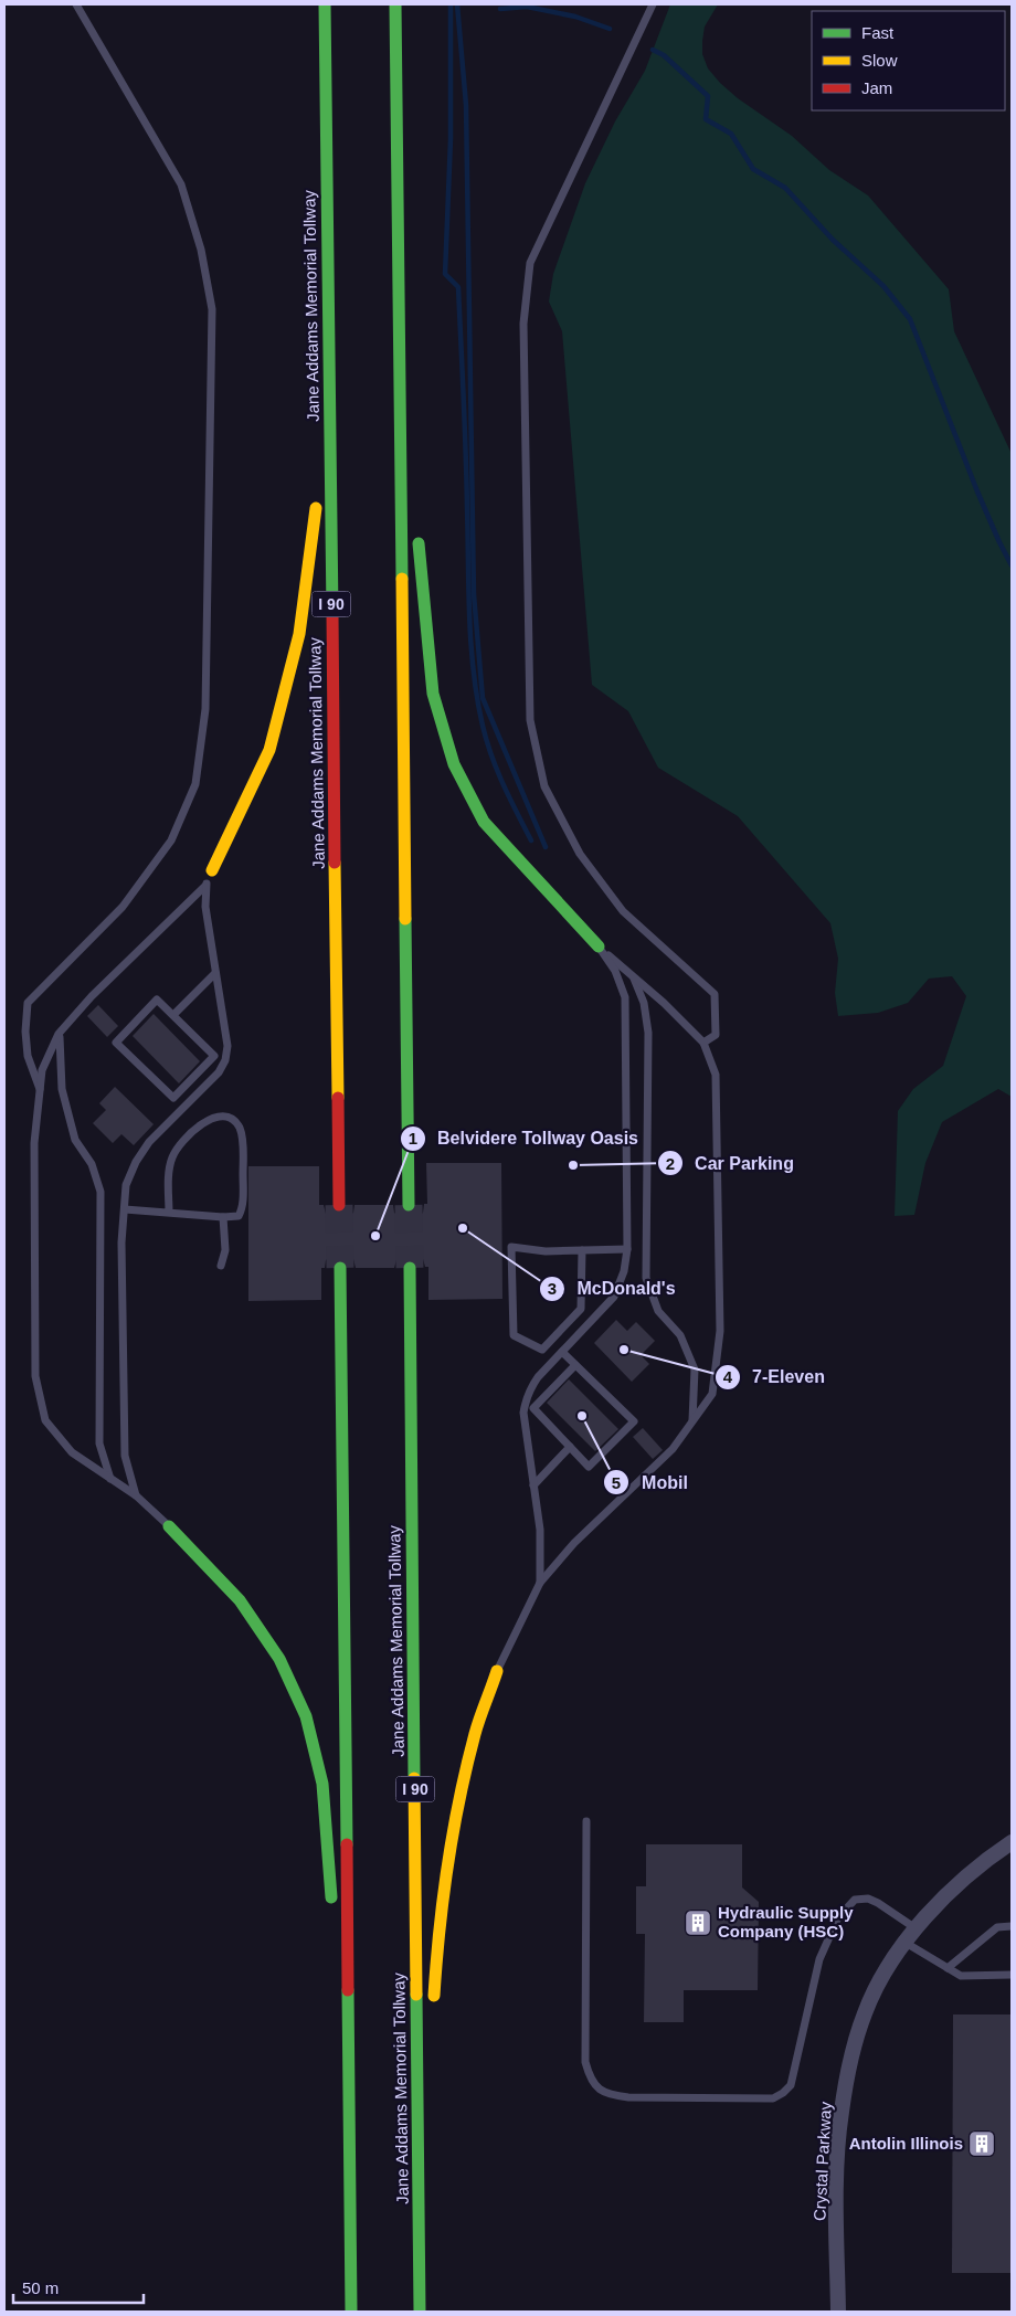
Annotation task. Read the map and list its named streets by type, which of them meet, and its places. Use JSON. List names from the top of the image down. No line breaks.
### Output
{"streets":{"highway":["Jane Addams Memorial Tollway","I 90"],"street":["Crystal Parkway"]},"places":{"other":["Car Parking","McDonald's","Belvidere Tollway Oasis","7-Eleven","Mobil"],"building":["Hydraulic Supply Company (HSC)","Antolin Illinois"]},"legend":["Fast","Slow","Jam"],"scale_bar":"50 m"}
